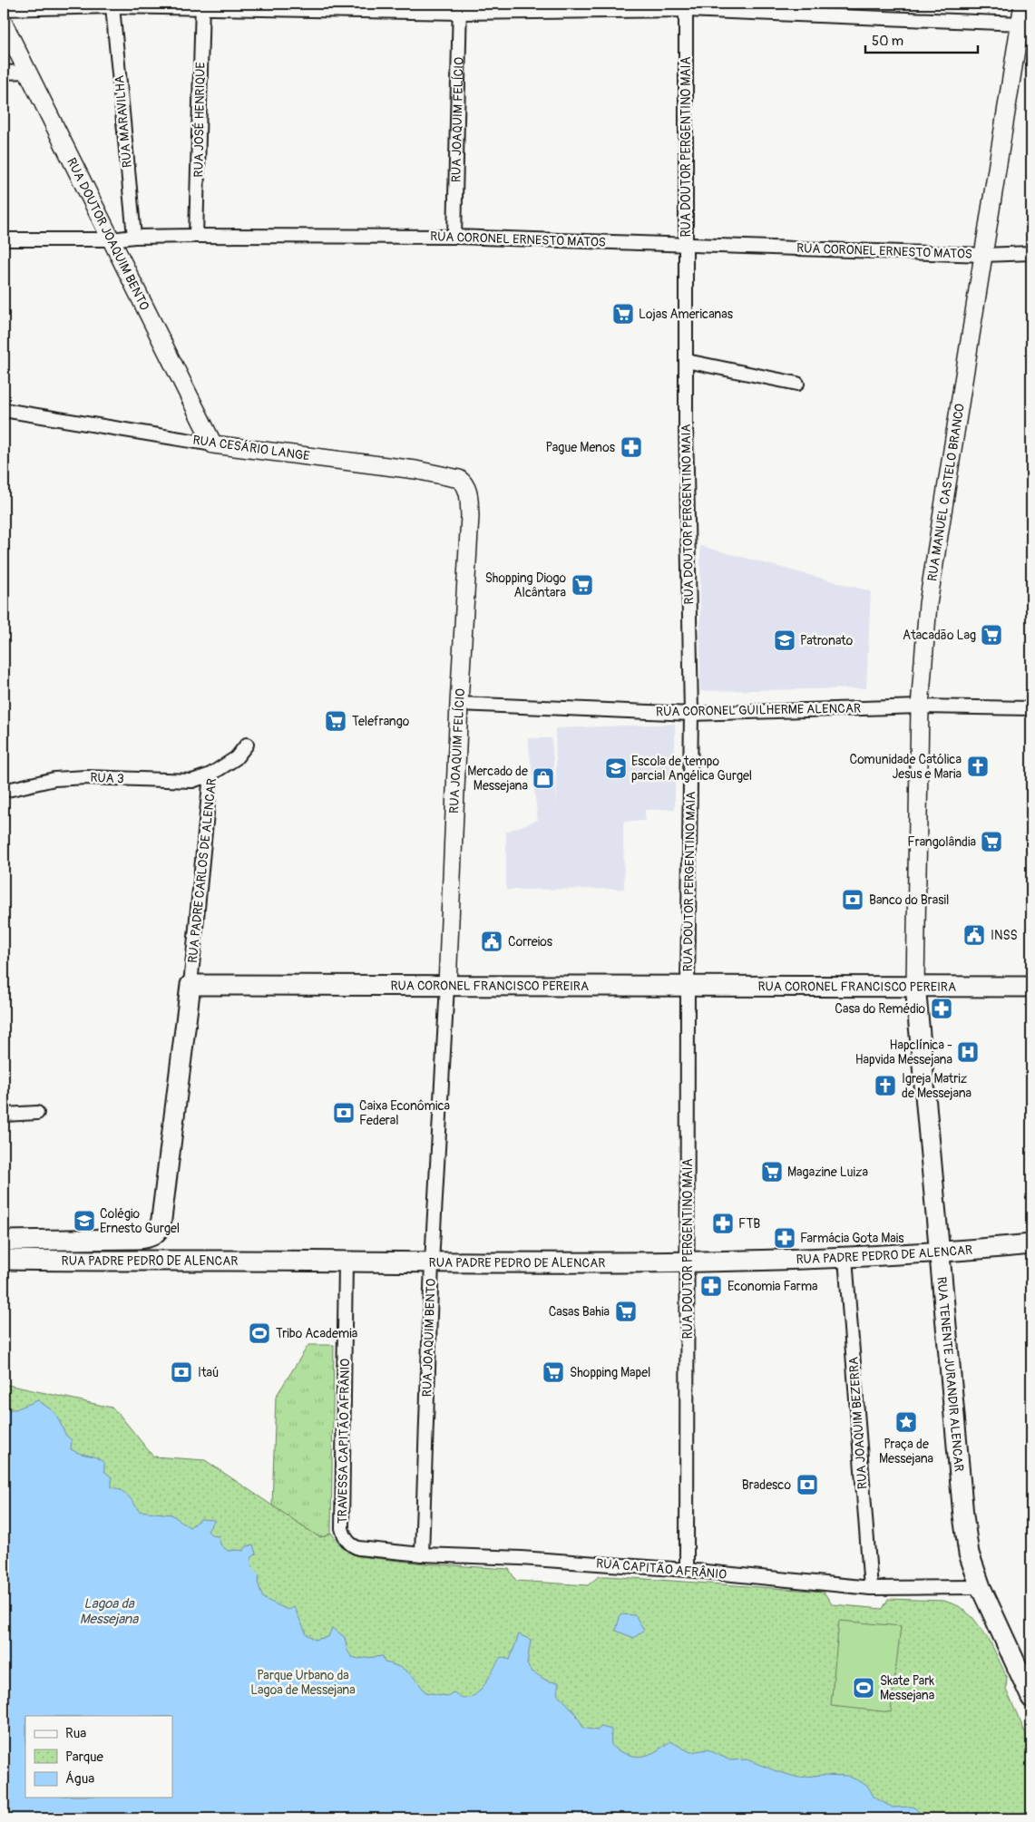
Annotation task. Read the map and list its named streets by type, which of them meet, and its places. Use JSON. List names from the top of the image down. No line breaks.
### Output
{"streets":{"main road":["RUA JOAQUIM FELÍCIO","RUA DOUTOR JOAQUIM BENTO","RUA CESÁRIO LANGE","RUA MANUEL CASTELO BRANCO","RUA CORONEL FRANCISCO PEREIRA","RUA PADRE PEDRO DE ALENCAR","RUA TENENTE JURANDIR ALENCAR"],"street":["RUA JOSÉ HENRIQUE","RUA MARAVILHA","RUA DOUTOR PERGENTINO MAIA","RUA CORONEL ERNESTO MATOS","RUA CORONEL GUILHERME ALENCAR","RUA 3","RUA PADRE CARLOS DE ALENCAR","RUA JOAQUIM BENTO","RUA JOAQUIM BEZERRA","TRAVESSA CAPITÃO AFRÂNIO","RUA CAPITÃO AFRÂNIO"]},"crossings":[["RUA JOSÉ HENRIQUE","RUA CORONEL ERNESTO MATOS"],["RUA JOAQUIM FELÍCIO","RUA CORONEL ERNESTO MATOS"],["RUA JOAQUIM FELÍCIO","RUA CESÁRIO LANGE"],["RUA JOAQUIM FELÍCIO","RUA CORONEL GUILHERME ALENCAR"],["RUA JOAQUIM FELÍCIO","RUA CORONEL FRANCISCO PEREIRA"],["RUA JOAQUIM FELÍCIO","RUA JOAQUIM BENTO"],["RUA MARAVILHA","RUA CORONEL ERNESTO MATOS"],["RUA DOUTOR PERGENTINO MAIA","RUA CORONEL ERNESTO MATOS"],["RUA DOUTOR PERGENTINO MAIA","RUA CORONEL GUILHERME ALENCAR"],["RUA DOUTOR PERGENTINO MAIA","RUA CORONEL FRANCISCO PEREIRA"],["RUA DOUTOR PERGENTINO MAIA","RUA PADRE PEDRO DE ALENCAR"],["RUA DOUTOR PERGENTINO MAIA","RUA CAPITÃO AFRÂNIO"],["RUA DOUTOR JOAQUIM BENTO","RUA CORONEL ERNESTO MATOS"],["RUA DOUTOR JOAQUIM BENTO","RUA CESÁRIO LANGE"],["RUA CORONEL ERNESTO MATOS","RUA MANUEL CASTELO BRANCO"],["RUA MANUEL CASTELO BRANCO","RUA CORONEL GUILHERME ALENCAR"],["RUA MANUEL CASTELO BRANCO","RUA CORONEL FRANCISCO PEREIRA"],["RUA MANUEL CASTELO BRANCO","RUA TENENTE JURANDIR ALENCAR"],["RUA 3","RUA PADRE CARLOS DE ALENCAR"],["RUA PADRE CARLOS DE ALENCAR","RUA CORONEL FRANCISCO PEREIRA"],["RUA PADRE CARLOS DE ALENCAR","RUA PADRE PEDRO DE ALENCAR"],["RUA CORONEL FRANCISCO PEREIRA","RUA PADRE PEDRO DE ALENCAR"],["RUA CORONEL FRANCISCO PEREIRA","RUA JOAQUIM BENTO"],["RUA CORONEL FRANCISCO PEREIRA","RUA TENENTE JURANDIR ALENCAR"],["RUA PADRE PEDRO DE ALENCAR","RUA JOAQUIM BENTO"],["RUA PADRE PEDRO DE ALENCAR","RUA TENENTE JURANDIR ALENCAR"],["RUA PADRE PEDRO DE ALENCAR","RUA JOAQUIM BEZERRA"],["RUA PADRE PEDRO DE ALENCAR","TRAVESSA CAPITÃO AFRÂNIO"],["RUA JOAQUIM BENTO","RUA CAPITÃO AFRÂNIO"],["RUA TENENTE JURANDIR ALENCAR","RUA CAPITÃO AFRÂNIO"],["RUA JOAQUIM BEZERRA","RUA CAPITÃO AFRÂNIO"],["TRAVESSA CAPITÃO AFRÂNIO","RUA CAPITÃO AFRÂNIO"]],"water":["Lagoa da Messejana"],"parks":["Parque Urbano da Lagoa de Messejana"],"places":{"supermarket":["Lojas Americanas","Shopping Diogo Alcântara","Atacadão Lag","Telefrango","Frangolândia","Magazine Luiza","Casas Bahia","Shopping Mapel"],"pharmacy":["Pague Menos","Casa do Remédio","FTB","Farmácia Gota Mais","Economia Farma"],"school or university":["Patronato","Escola de tempo parcial Angélica Gurgel","Colégio Ernesto Gurgel"],"church":["Comunidade Católica Jesus e Maria","Igreja Matriz de Messejana"],"shop":["Mercado de Messejana"],"bank":["Banco do Brasil","Caixa Econômica Federal","Itaú","Bradesco"],"public building":["INSS","Correios"],"hospital":["Hapclínica - Hapvida Messejana"],"sports":["Tribo Academia","Skate Park Messejana"],"place":["Praça de Messejana"]},"legend":["Rua","Parque","Água"],"scale_bar":"50 m"}
